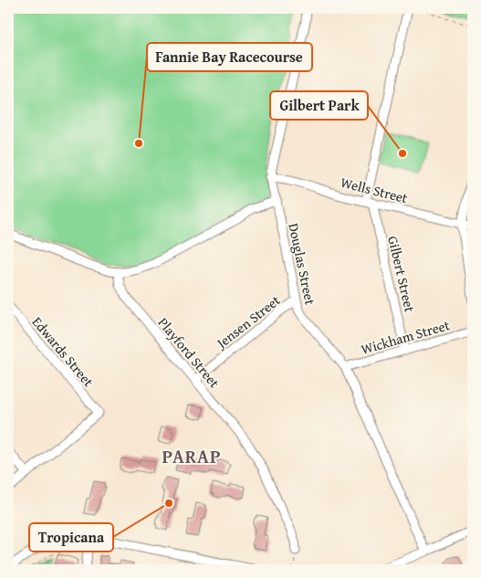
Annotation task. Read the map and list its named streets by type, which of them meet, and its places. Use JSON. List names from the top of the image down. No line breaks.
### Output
{"streets":{"street":["Wells Street","Douglas Street","Gilbert Street","Jensen Street","Wickham Street","Edwards Street","Playford Street"]},"crossings":[["Wells Street","Douglas Street"],["Wells Street","Gilbert Street"],["Douglas Street","Jensen Street"],["Douglas Street","Wickham Street"],["Gilbert Street","Wickham Street"],["Jensen Street","Playford Street"]],"districts":["PARAP"],"places":["Fannie Bay Racecourse","Gilbert Park","Tropicana"]}
